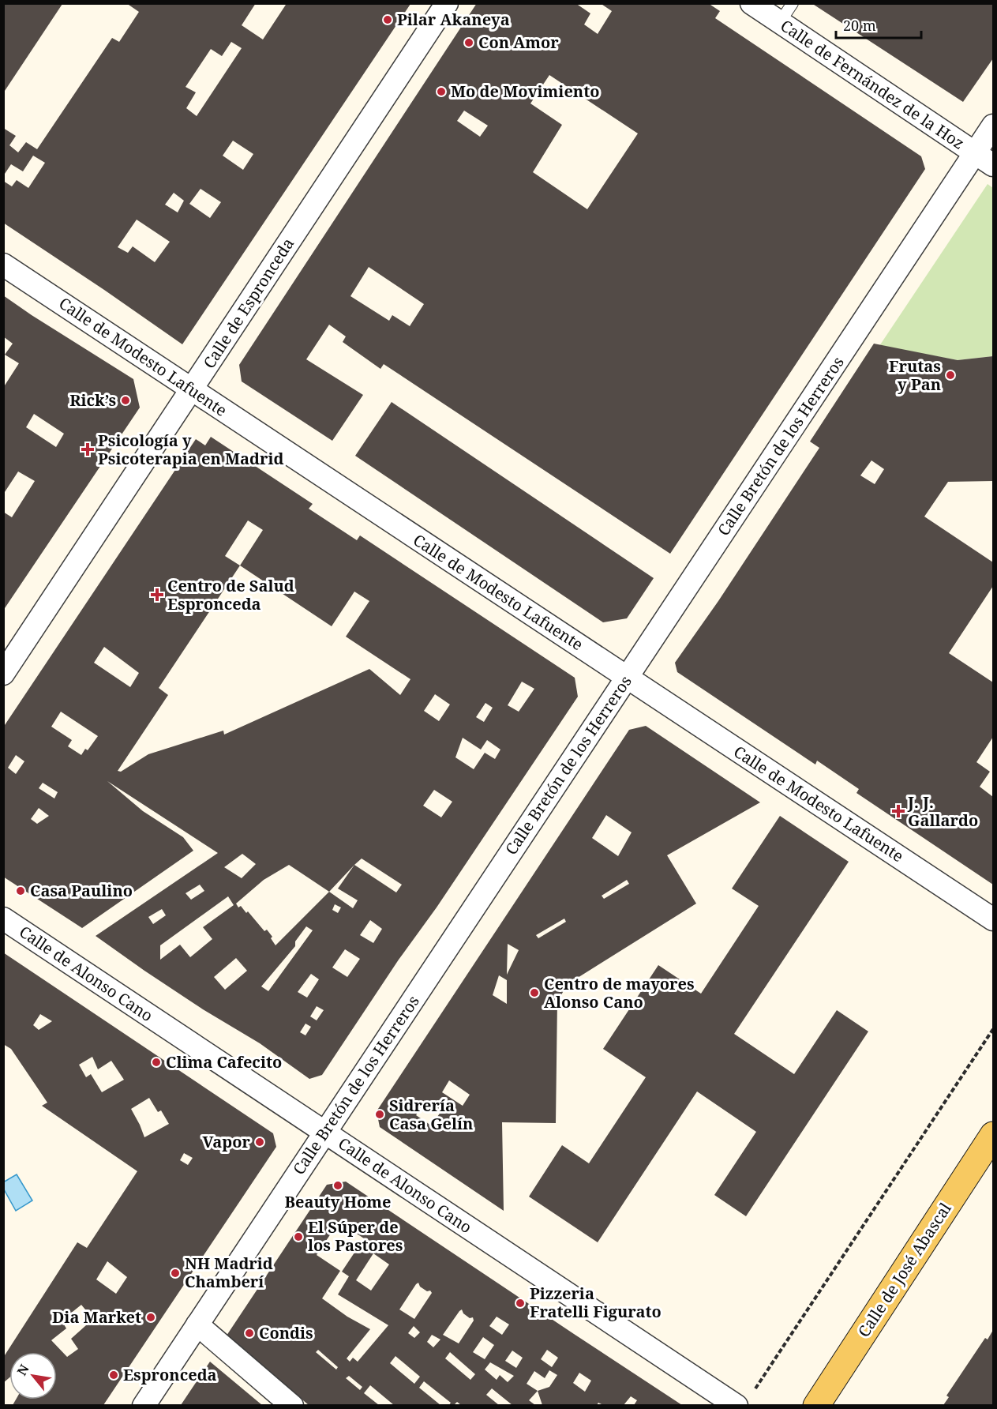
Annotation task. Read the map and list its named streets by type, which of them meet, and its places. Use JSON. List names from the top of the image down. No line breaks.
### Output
{"streets":{"main road":["Calle de José Abascal"],"street":["Calle de Fernández de la Hoz","Calle de Espronceda","Calle de Modesto Lafuente","Calle Bretón de los Herreros","Calle de Alonso Cano"]},"crossings":[["Calle de Fernández de la Hoz","Calle Bretón de los Herreros"],["Calle de Espronceda","Calle de Modesto Lafuente"],["Calle de Modesto Lafuente","Calle Bretón de los Herreros"],["Calle Bretón de los Herreros","Calle de Alonso Cano"]],"places":{"other":["Pilar Akaneya","Con Amor","Mo de Movimiento","Frutas y Pan","Rick’s","Casa Paulino","Centro de mayores Alonso Cano","Clima Cafecito","Sidrería Casa Gelín","Vapor","Beauty Home","El Súper de los Pastores","NH Madrid Chamberí","Pizzeria Fratelli Figurato","Dia Market","Condis","Espronceda"],"health":["Psicología y Psicoterapia en Madrid","Centro de Salud Espronceda","J. J. Gallardo"]},"scale_bar":"20 m","north":"top left"}
